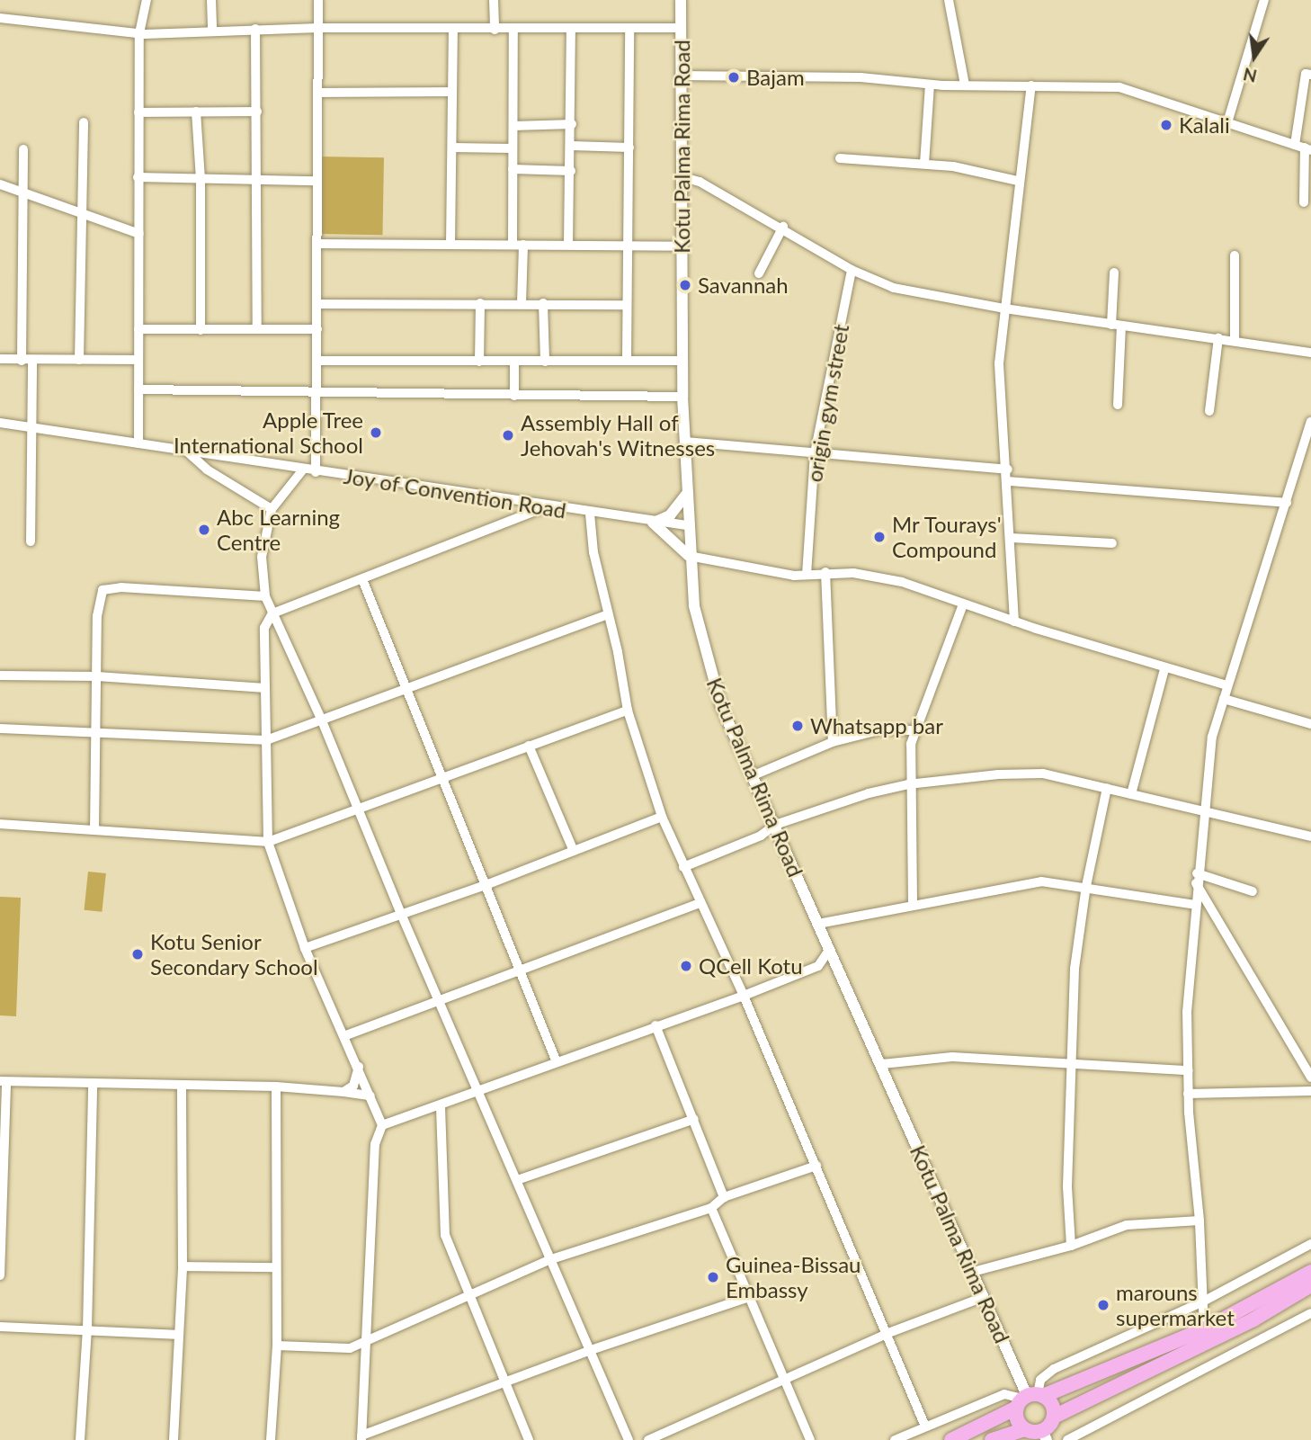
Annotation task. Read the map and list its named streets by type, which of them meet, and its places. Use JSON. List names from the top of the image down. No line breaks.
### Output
{"streets":{"street":["Kotu Palma Rima Road","origin gym street","Joy of Convention Road"]},"crossings":[["Kotu Palma Rima Road","Joy of Convention Road"]],"places":["Bajam","Kalali","Savannah","Apple Tree International School","Assembly Hall of Jehovah's Witnesses","Abc Learning Centre","Mr Tourays' Compound","Whatsapp bar","Kotu Senior Secondary School","QCell Kotu","Guinea-Bissau Embassy","marouns supermarket"],"north":"bottom"}
